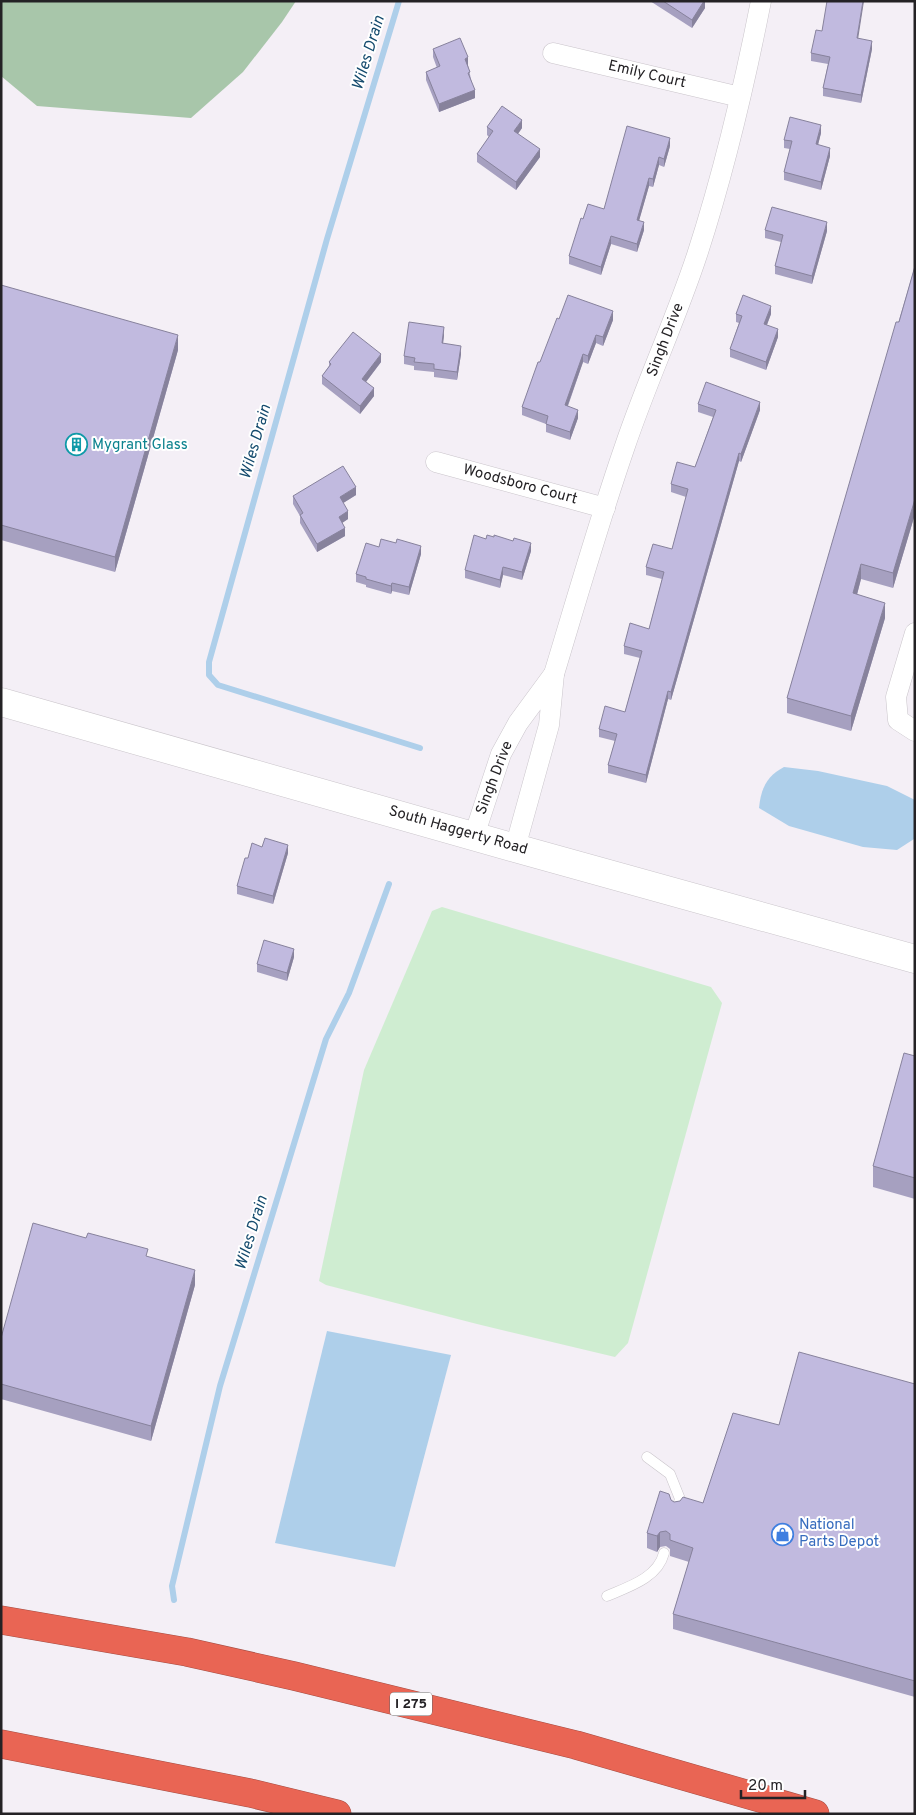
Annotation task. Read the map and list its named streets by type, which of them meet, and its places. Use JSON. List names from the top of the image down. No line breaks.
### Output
{"streets":{"highway":["I 275"],"main road":["South Haggerty Road"],"street":["Emily Court","Singh Drive","Woodsboro Court"]},"crossings":[["Emily Court","Singh Drive"],["Singh Drive","Woodsboro Court"],["Singh Drive","South Haggerty Road"]],"water":["Wiles Drain"],"places":{"building":["Mygrant Glass"],"shop":["National Parts Depot"]},"scale_bar":"20 m"}
